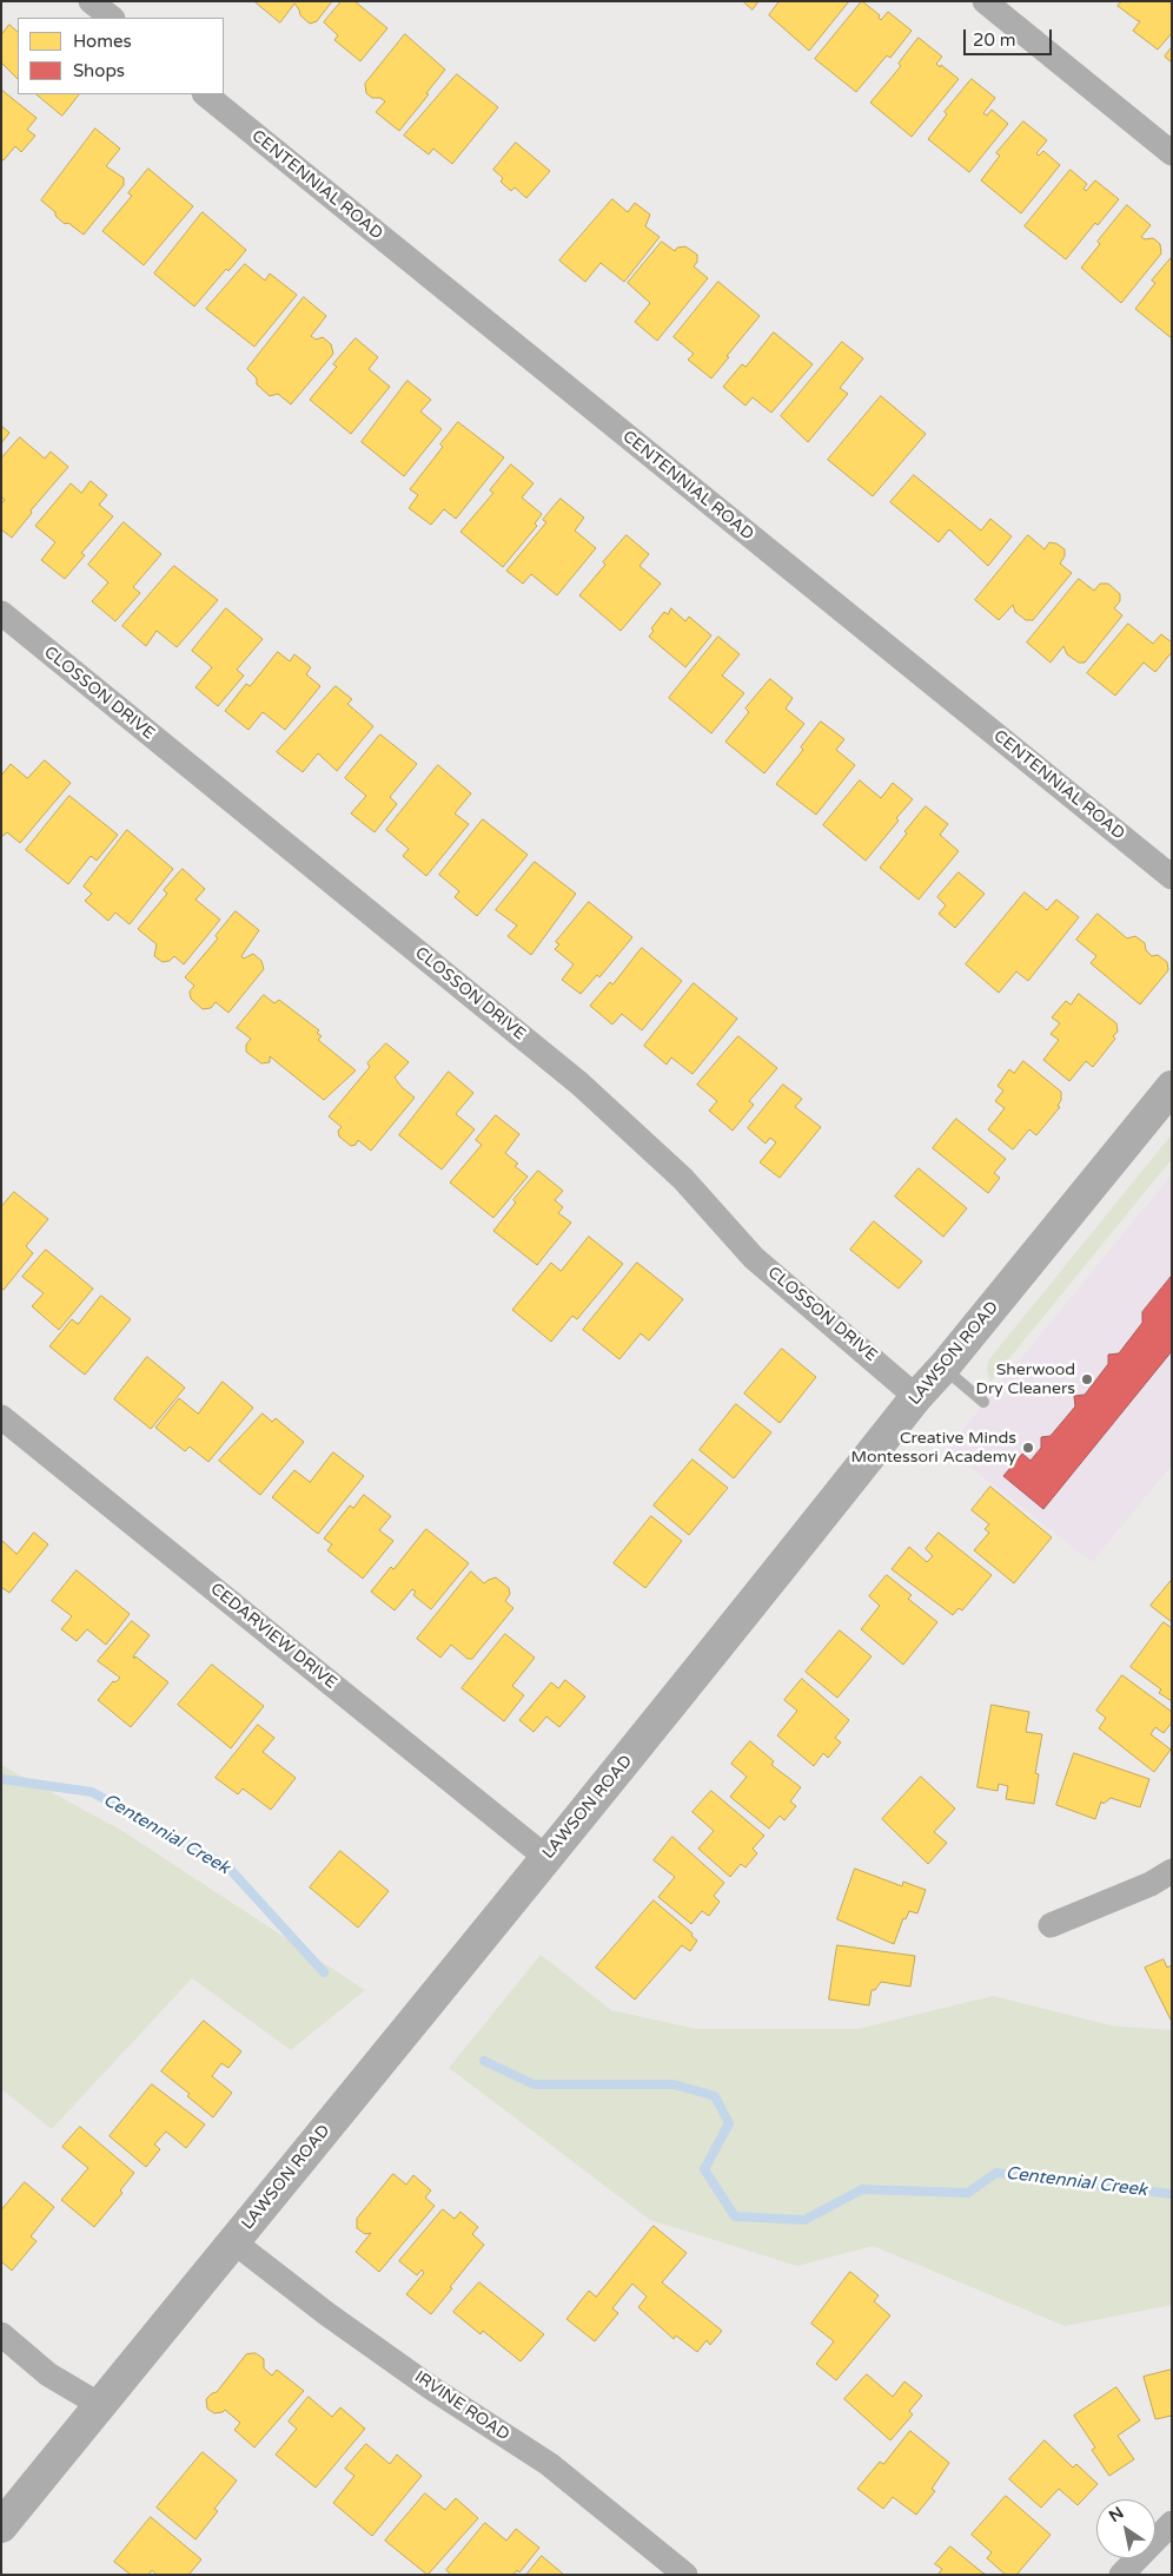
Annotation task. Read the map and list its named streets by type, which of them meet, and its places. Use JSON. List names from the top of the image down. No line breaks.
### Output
{"streets":{"street":["CENTENNIAL ROAD","CLOSSON DRIVE","LAWSON ROAD","CEDARVIEW DRIVE","IRVINE ROAD"]},"crossings":[["CLOSSON DRIVE","LAWSON ROAD"],["LAWSON ROAD","CEDARVIEW DRIVE"],["LAWSON ROAD","IRVINE ROAD"]],"water":["Centennial Creek"],"places":["Sherwood Dry Cleaners","Creative Minds Montessori Academy"],"legend":["Homes","Shops"],"scale_bar":"20 m","north":"top left"}
